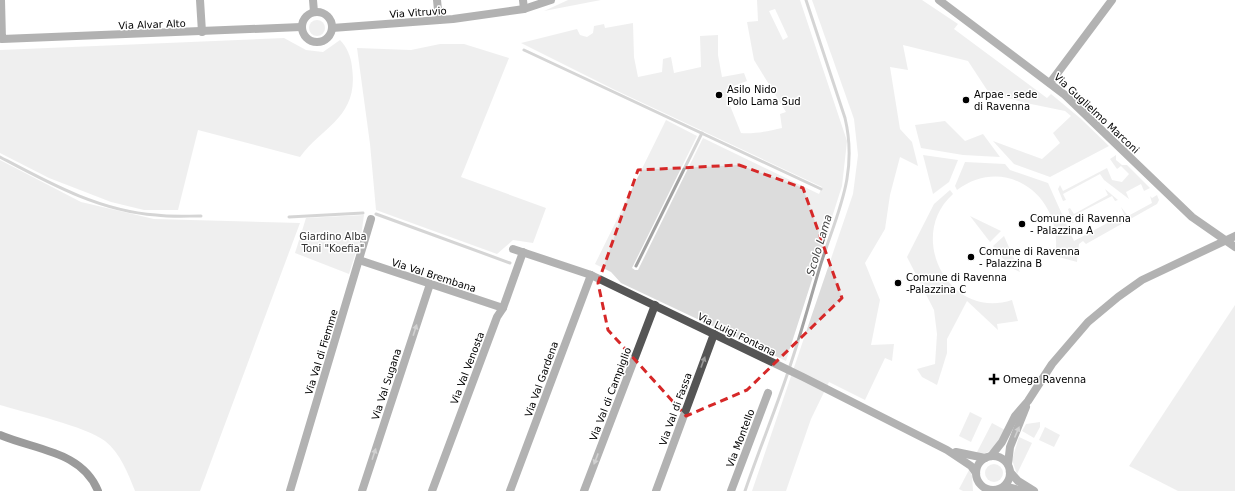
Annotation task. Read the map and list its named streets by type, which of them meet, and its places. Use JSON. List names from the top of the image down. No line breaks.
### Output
{"streets":{"street":["Via Vitruvio","Via Alvar Alto","Via Guglielmo Marconi","Via Val Brembana","Via Luigi Fontana","Via Val di Fiemme","Via Val Venosta","Via Val Gardena","Via Val Sugana","Via Val di Campiglio","Via Val di Fassa","Via Montello"]},"crossings":[["Via Vitruvio","Via Alvar Alto"],["Via Val Brembana","Via Val di Fiemme"],["Via Val Brembana","Via Val Venosta"],["Via Val Brembana","Via Val Sugana"],["Via Luigi Fontana","Via Val Venosta"],["Via Luigi Fontana","Via Val Gardena"],["Via Luigi Fontana","Via Val di Campiglio"],["Via Luigi Fontana","Via Val di Fassa"]],"one_way":["Via Val Sugana","Via Val di Campiglio","Via Val di Fassa"],"water":["Scolo Lama"],"parks":["Giardino Alba Toni \"Koefia\""],"places":{"other":["Asilo Nido Polo Lama Sud","Arpae - sede di Ravenna","Comune di Ravenna - Palazzina A","Comune di Ravenna - Palazzina B","Comune di Ravenna -Palazzina C"],"health":["Omega Ravenna"]}}
